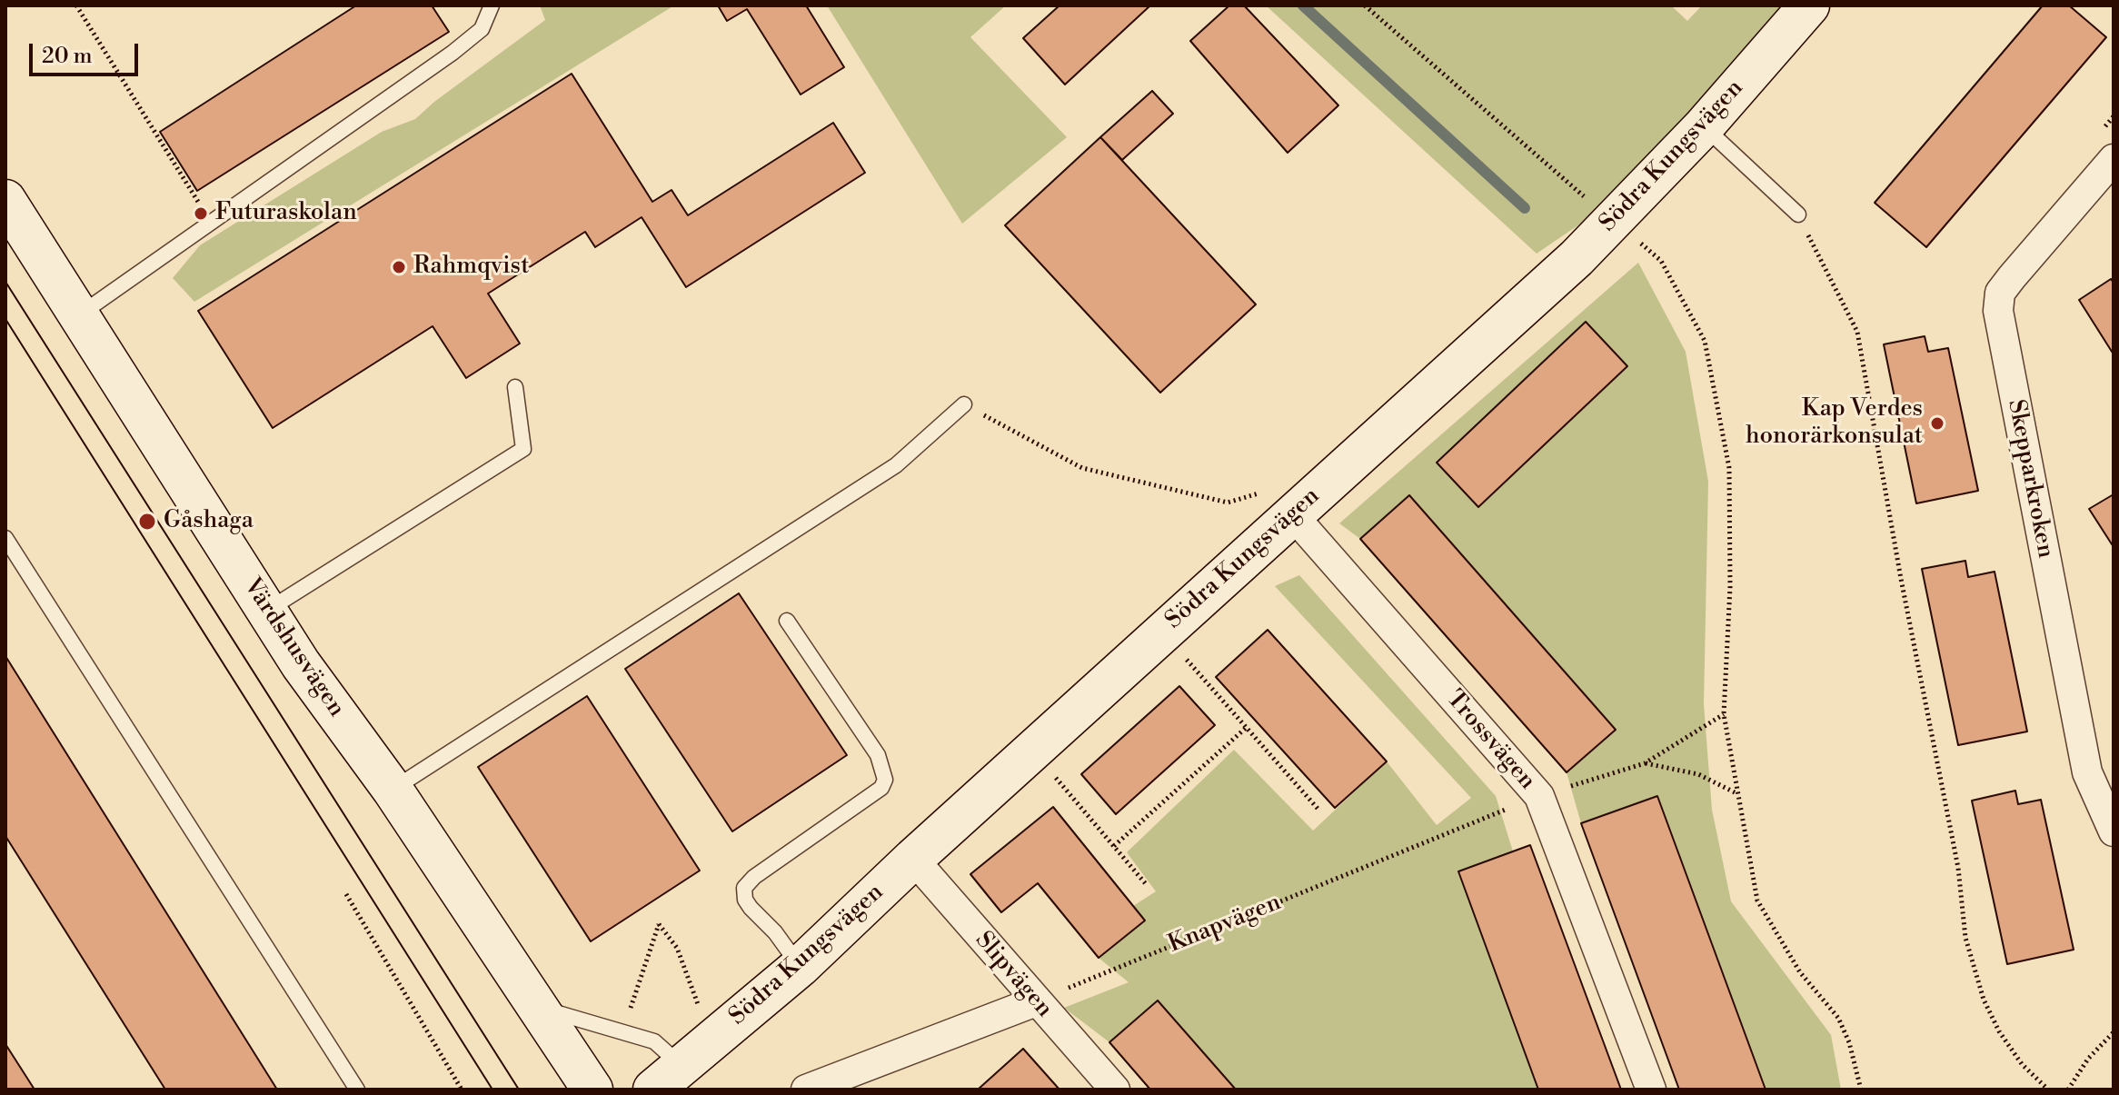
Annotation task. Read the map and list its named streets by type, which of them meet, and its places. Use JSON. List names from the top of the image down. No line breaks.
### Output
{"streets":{"street":["Södra Kungsvägen","Skepparkroken","Värdshusvägen","Trossvägen","Slipvägen"],"path":["Knapvägen"]},"crossings":[["Södra Kungsvägen","Trossvägen"],["Södra Kungsvägen","Slipvägen"],["Trossvägen","Knapvägen"],["Knapvägen","Slipvägen"]],"places":["Futuraskolan","Rahmqvist","Kap Verdes honorärkonsulat","Gåshaga"],"scale_bar":"20 m"}
